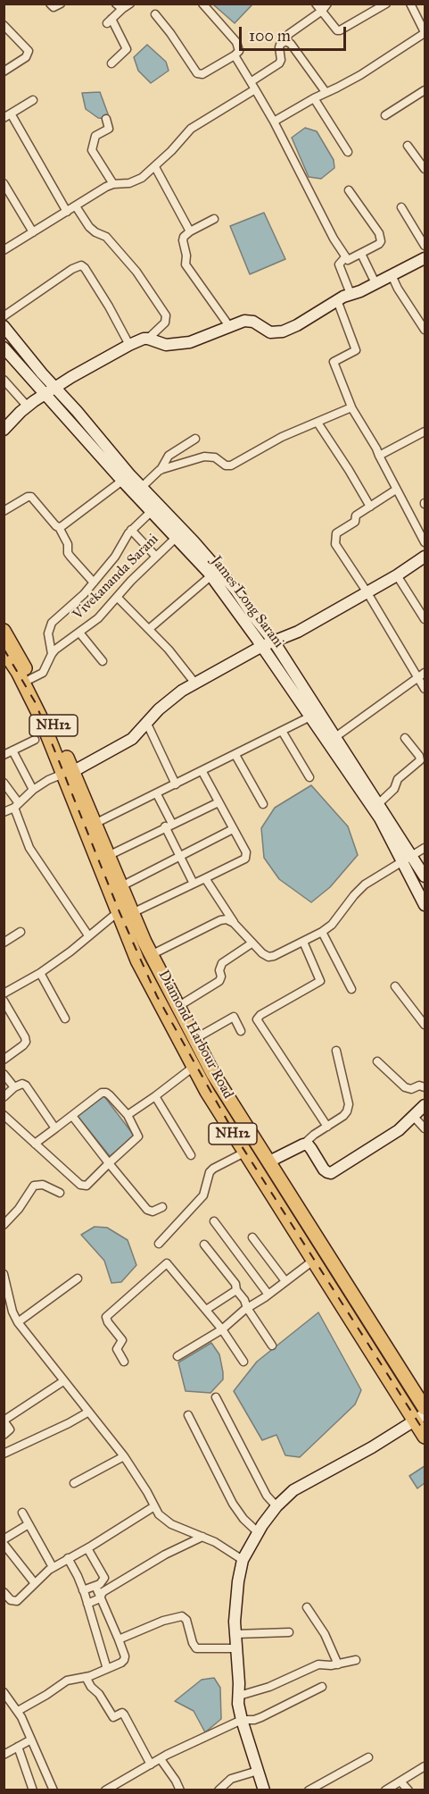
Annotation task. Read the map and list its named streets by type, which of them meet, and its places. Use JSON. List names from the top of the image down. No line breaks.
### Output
{"streets":{"highway":["NH12","Diamond Harbour Road"],"main road":["James Long Sarani"],"street":["Vivekananda Sarani"]},"crossings":[["Vivekananda Sarani","James Long Sarani"],["Vivekananda Sarani","Diamond Harbour Road"]],"scale_bar":"100 m"}
